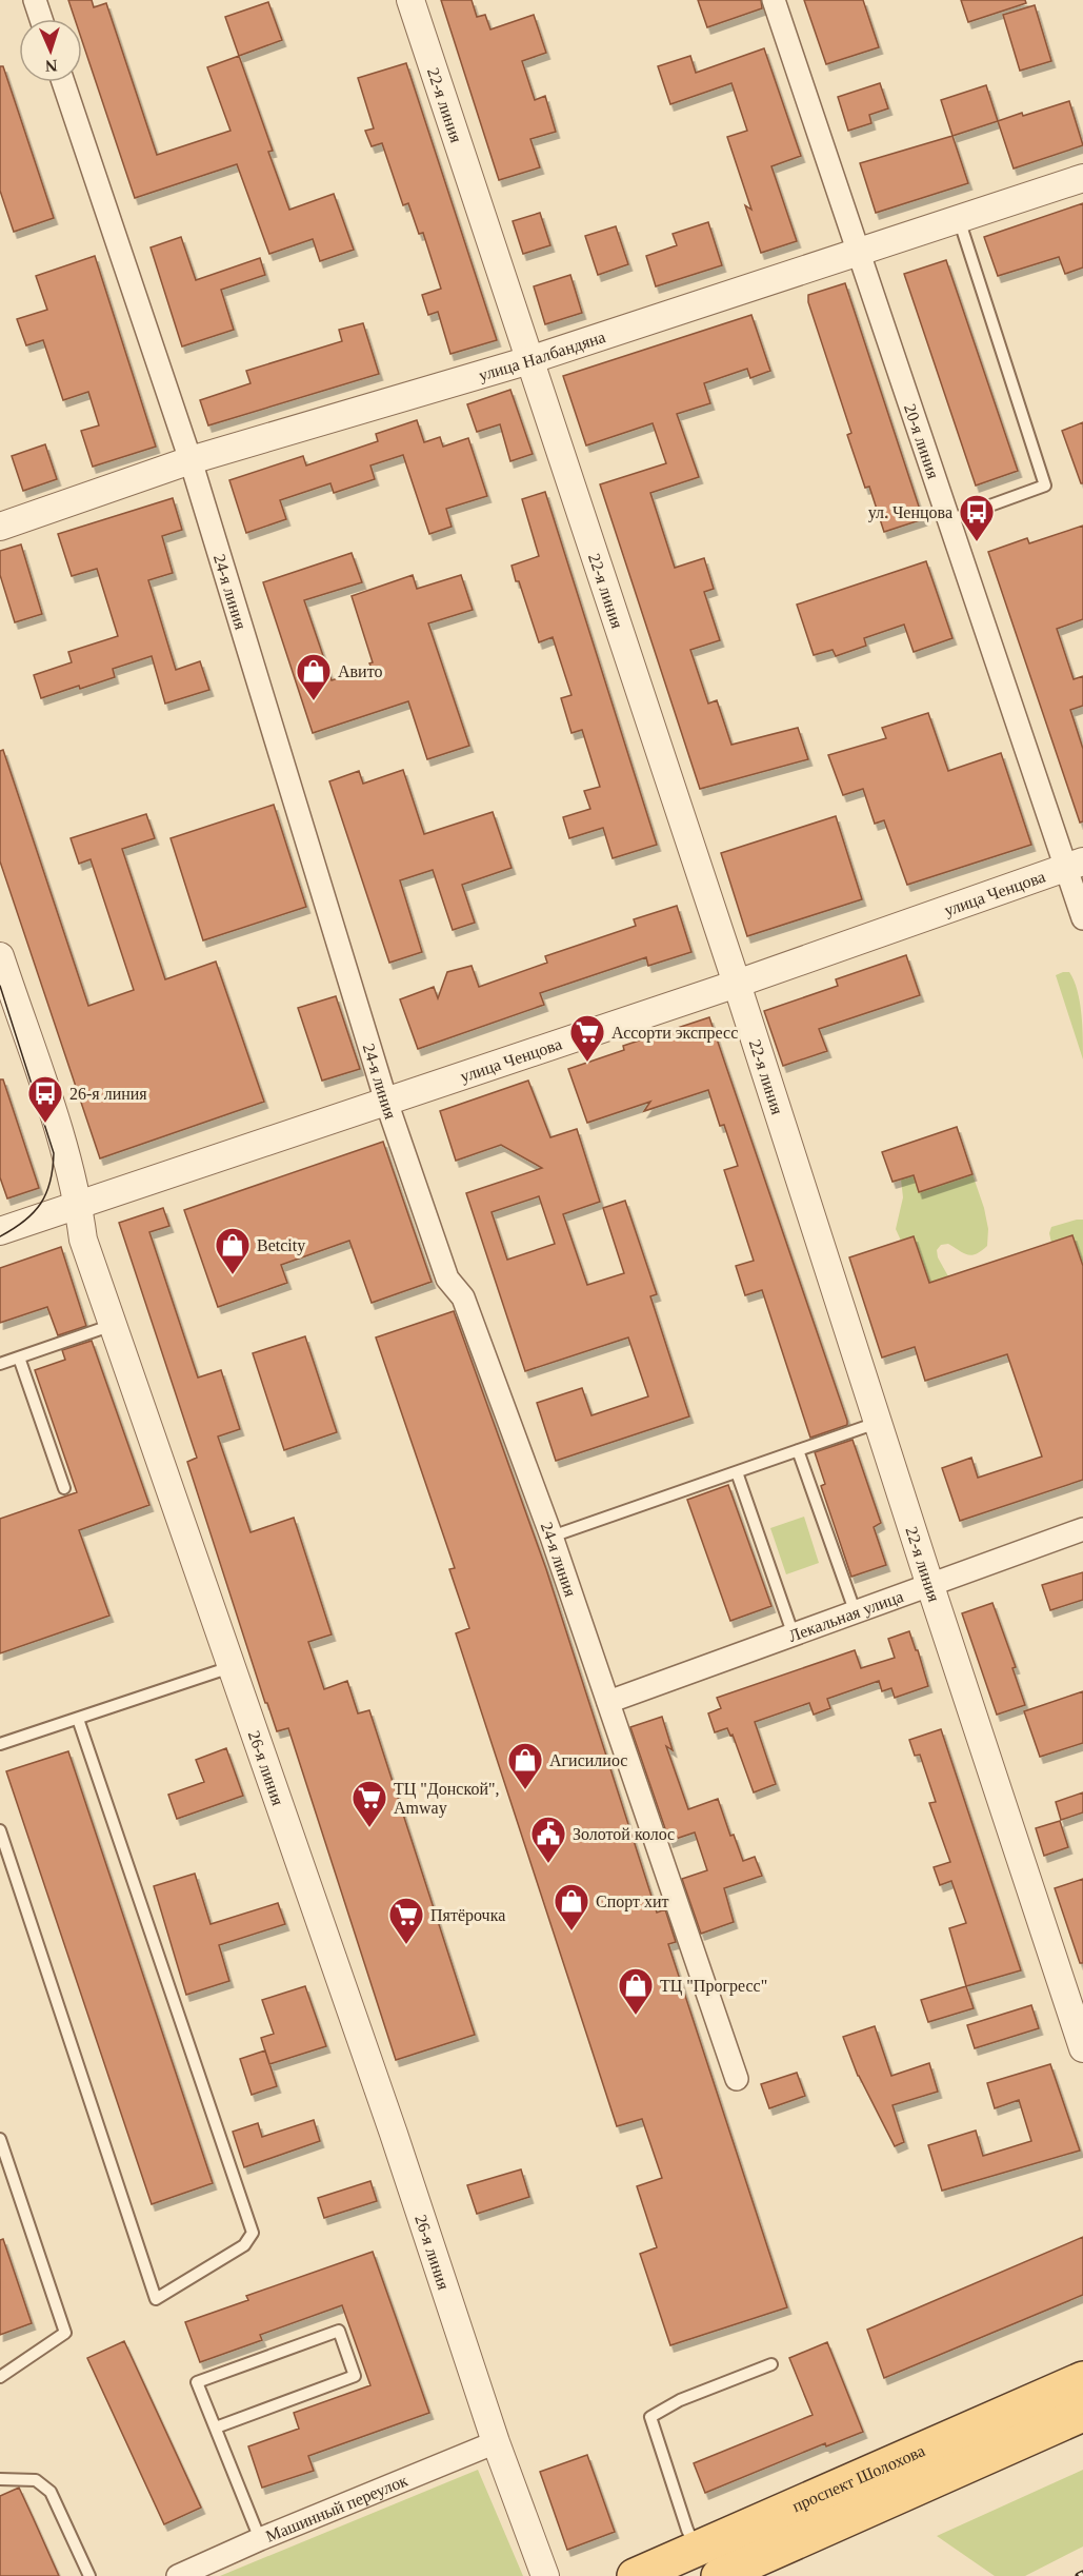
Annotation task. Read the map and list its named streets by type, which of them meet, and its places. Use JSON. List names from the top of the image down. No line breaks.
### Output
{"streets":{"main road":["проспект Шолохова"],"street":["22-я линия","улица Налбандяна","20-я линия","24-я линия","улица Ченцова","Лекальная улица","26-я линия","Машинный переулок"]},"crossings":[["22-я линия","улица Налбандяна"],["22-я линия","улица Ченцова"],["22-я линия","Лекальная улица"],["улица Налбандяна","20-я линия"],["улица Налбандяна","24-я линия"],["20-я линия","улица Ченцова"],["24-я линия","улица Ченцова"],["24-я линия","Лекальная улица"],["улица Ченцова","26-я линия"],["26-я линия","Машинный переулок"]],"places":{"bus stop":["ул. Ченцова","26-я линия"],"shop":["Авито","Betcity","Агисилиос","Спорт хит","ТЦ \"Прогресс\""],"supermarket":["Ассорти экспресс","ТЦ \"Донской\", Amway","Пятёрочка"],"public building":["Золотой колос"]},"north":"bottom"}
